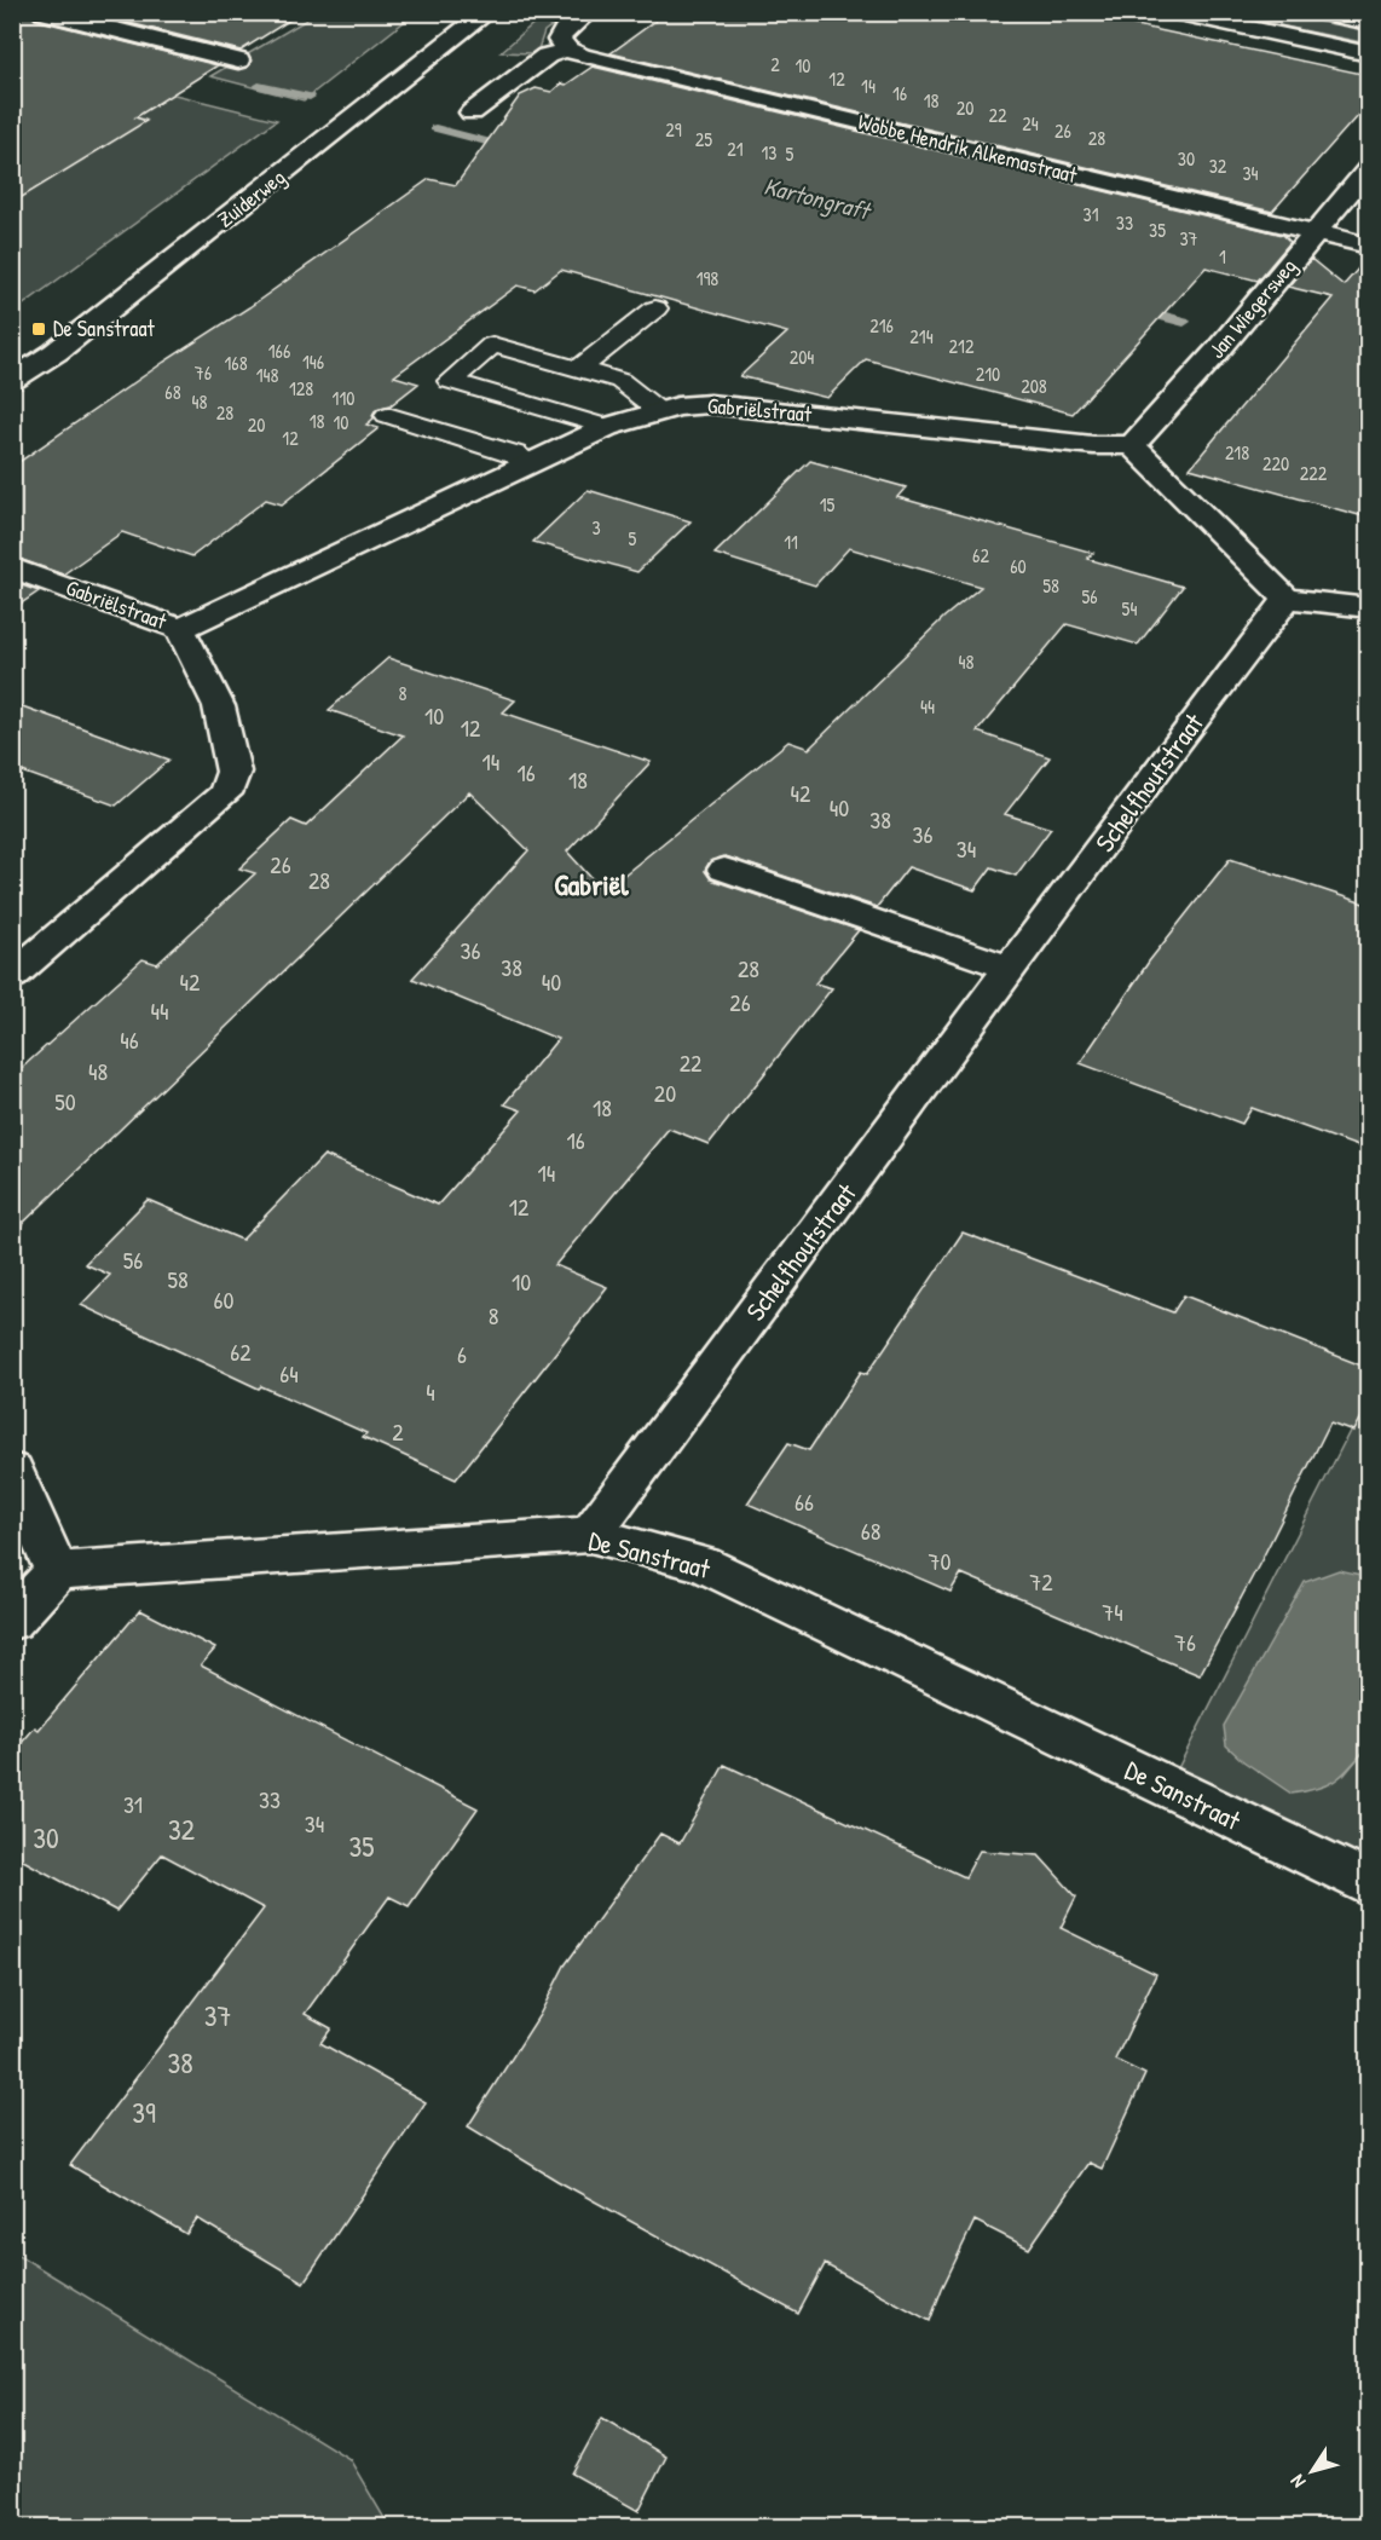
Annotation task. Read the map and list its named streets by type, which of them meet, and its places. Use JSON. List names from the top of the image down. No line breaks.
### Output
{"streets":{"street":["Wobbe Hendrik Alkemastraat","Zuiderweg","Jan Wiegersweg","Gabriëlstraat","Schelfhoutstraat","De Sanstraat"]},"crossings":[["Wobbe Hendrik Alkemastraat","Jan Wiegersweg"],["Jan Wiegersweg","Gabriëlstraat"],["Schelfhoutstraat","De Sanstraat"]],"districts":["Gabriël"],"water":["Kartongraft"],"places":{"transit":["De Sanstraat"]},"house_numbers":["2","10","12","14","16","18","20","22","24","29","26","28","25","21","13","5","30","32","34","31","33","35","37","1","198","216","214","212","166","204","146","168","76","210","148","208","128","68","110","48","28","18","10","20","12","218","220","222","15","3","5","11","62","60","58","56","54","48","8","44","10","12","14","16","18","42","40","38","36","34","26","28","36","38","28","42","40","26","44","46","22","48","20","50","18","16","14","12","56","58","10","60","8","62","6","64","4","2","66","68","70","72","74","76","33","31","34","32","30","35","37","38","39"],"north":"bottom left"}
